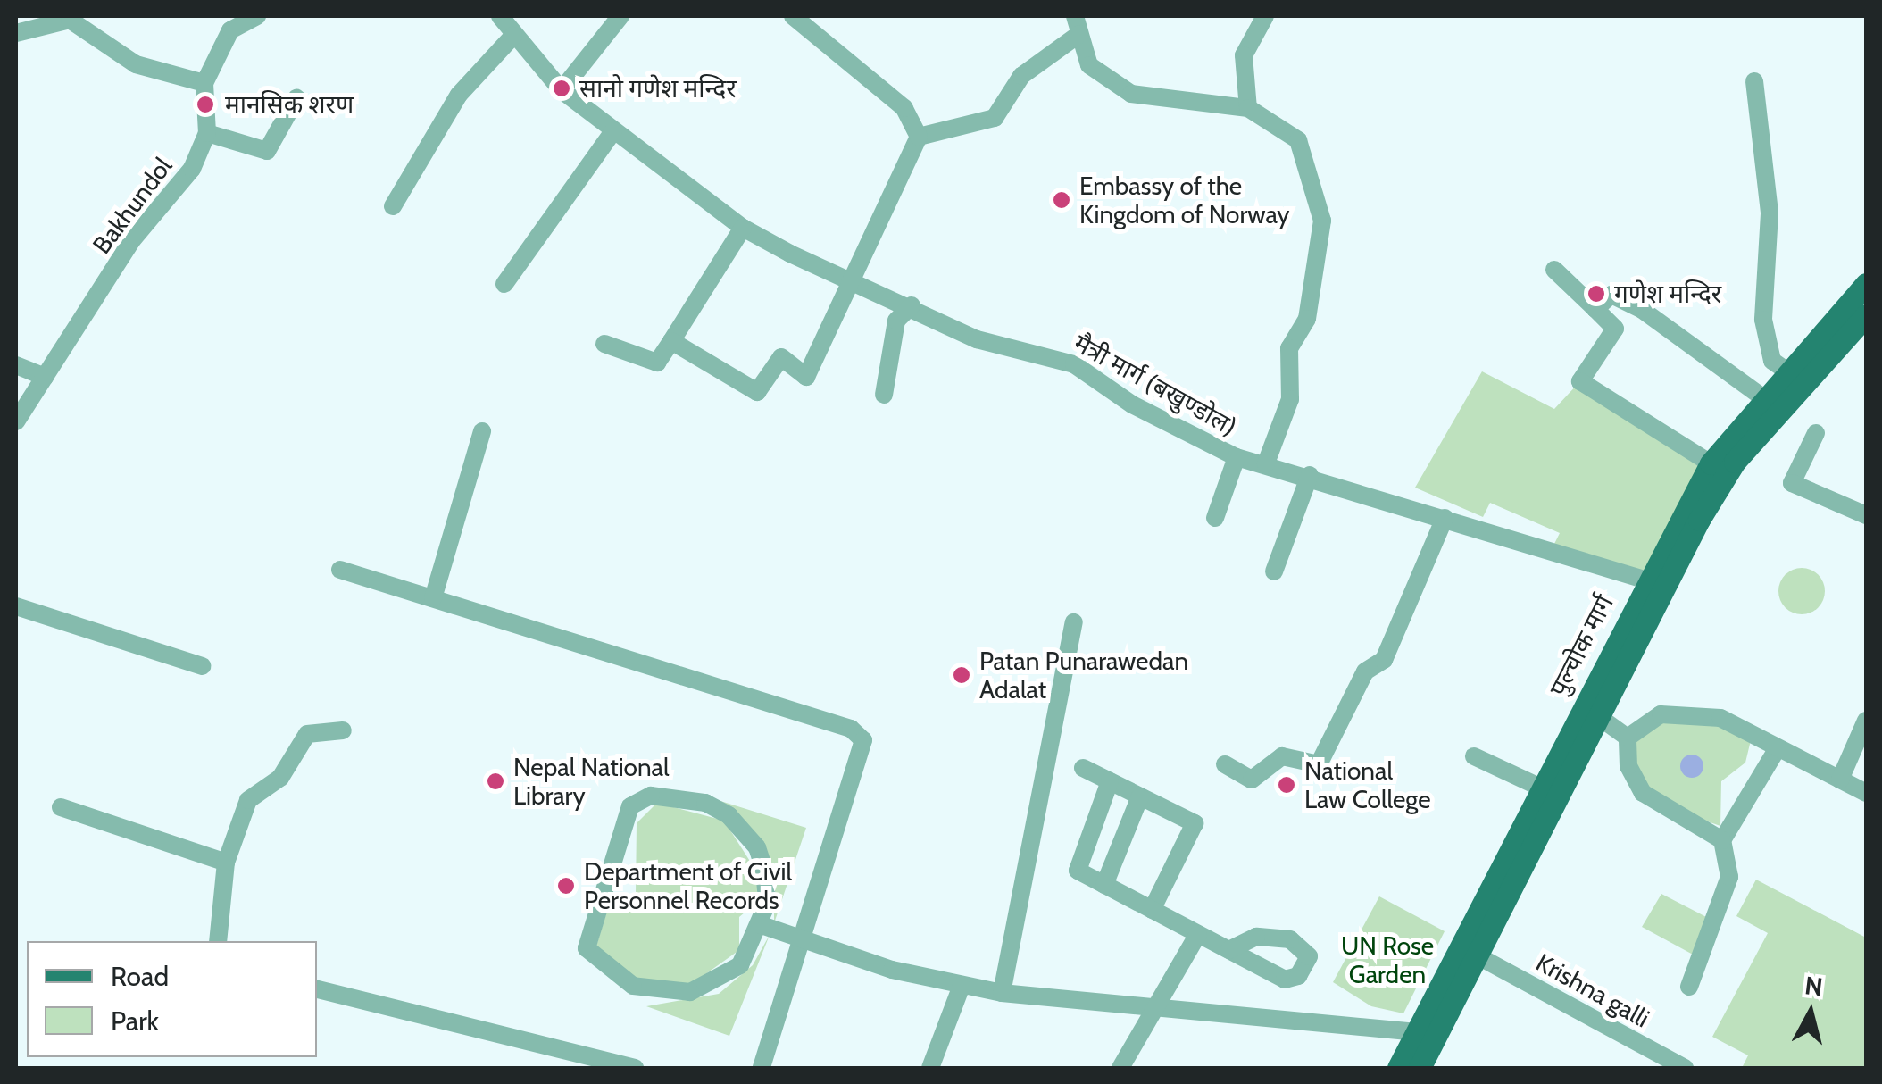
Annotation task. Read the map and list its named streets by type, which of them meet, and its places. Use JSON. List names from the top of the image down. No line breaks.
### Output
{"streets":{"main road":["पुल्चोक मार्ग"],"street":["Bakhundol","मैत्री मार्ग (बखुण्डोल)","Krishna galli"]},"crossings":[["मैत्री मार्ग (बखुण्डोल)","पुल्चोक मार्ग"],["पुल्चोक मार्ग","Krishna galli"]],"parks":["UN Rose Garden"],"places":["सानो गणेश मन्दिर","मानसिक शरण","Embassy of the Kingdom of Norway","गणेश मन्दिर","Patan Punarawedan Adalat","Nepal National Library","National Law College","Department of Civil Personnel Records"],"legend":["Road","Park"],"north":"top"}
